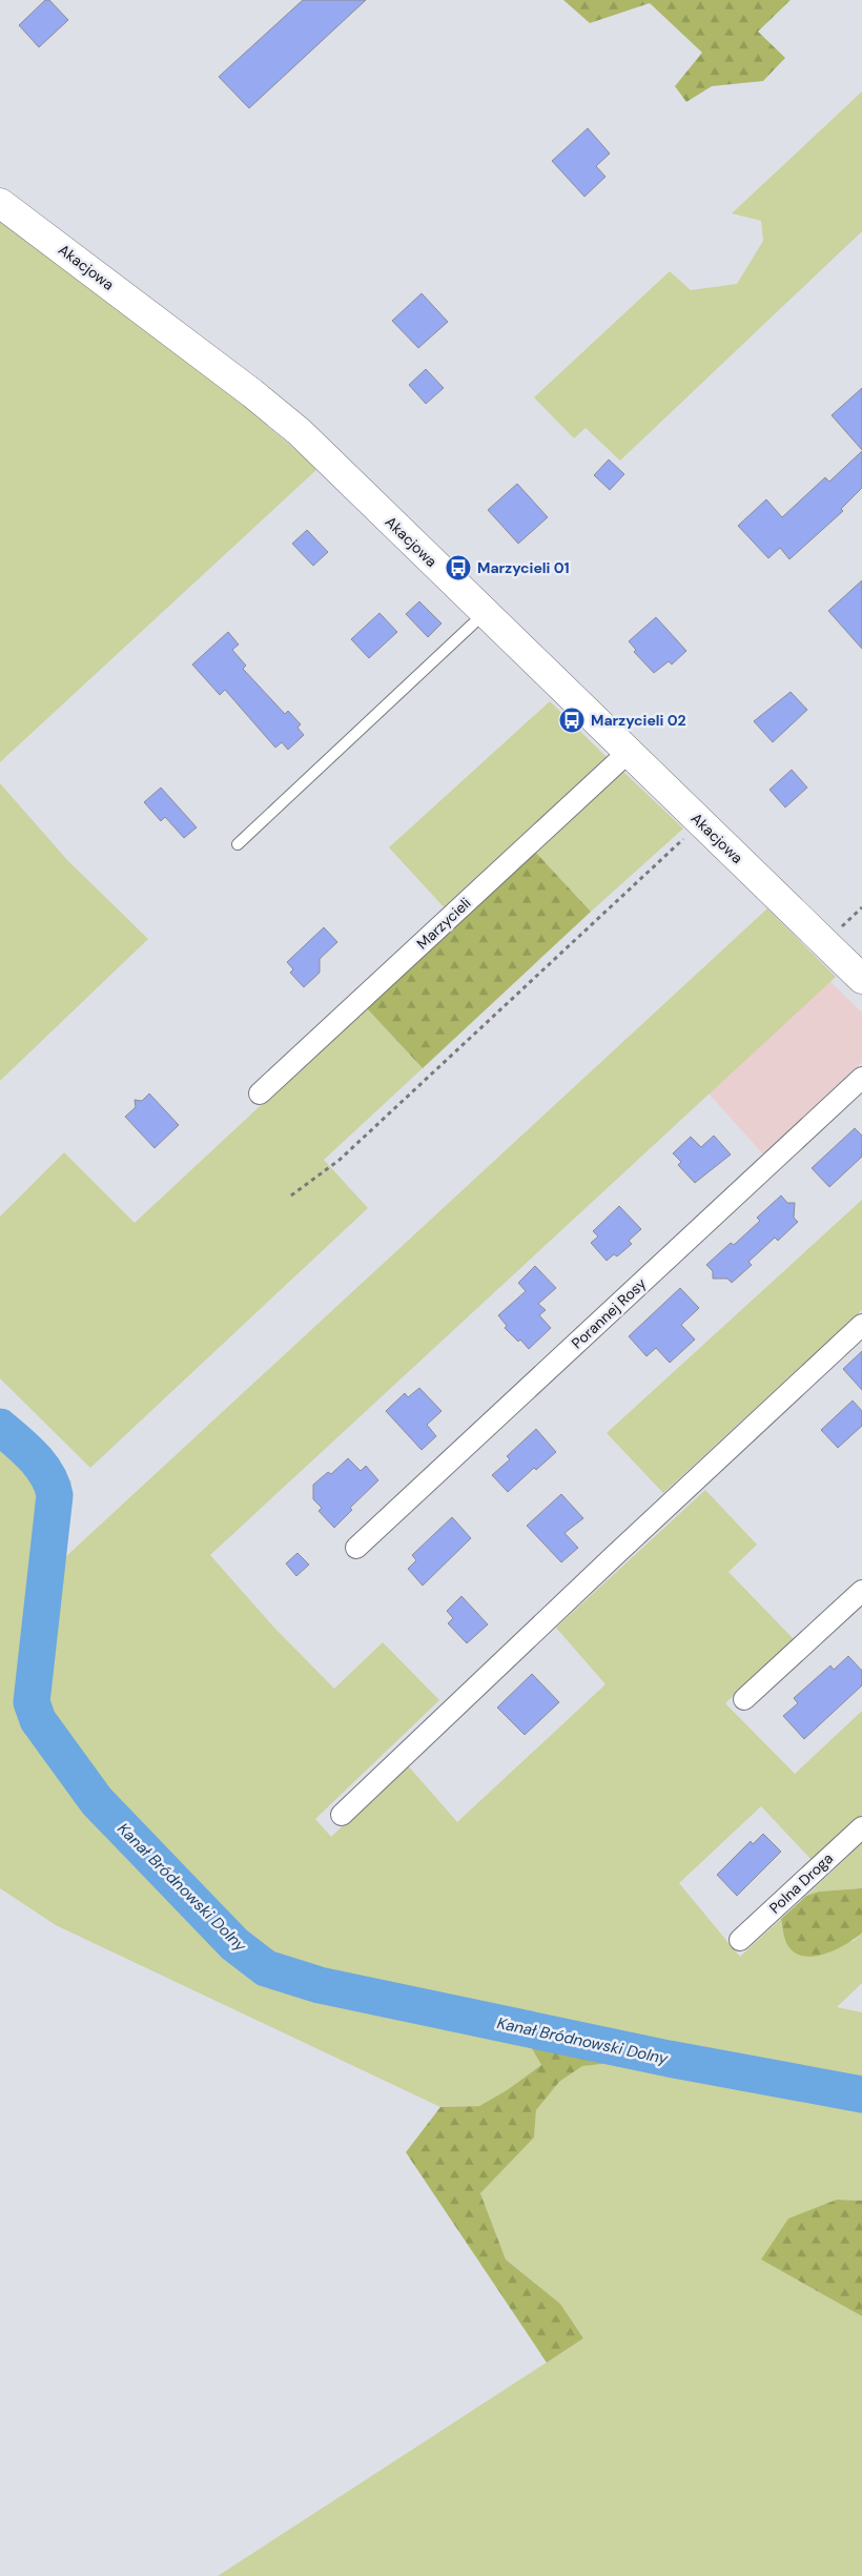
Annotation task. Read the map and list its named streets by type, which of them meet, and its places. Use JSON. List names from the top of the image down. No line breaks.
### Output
{"streets":{"street":["Akacjowa","Marzycieli","Porannej Rosy","Polna Droga"]},"crossings":[["Akacjowa","Marzycieli"]],"water":["Kanał Bródnowski Dolny"],"places":{"bus stop":["Marzycieli 01","Marzycieli 02"]}}
